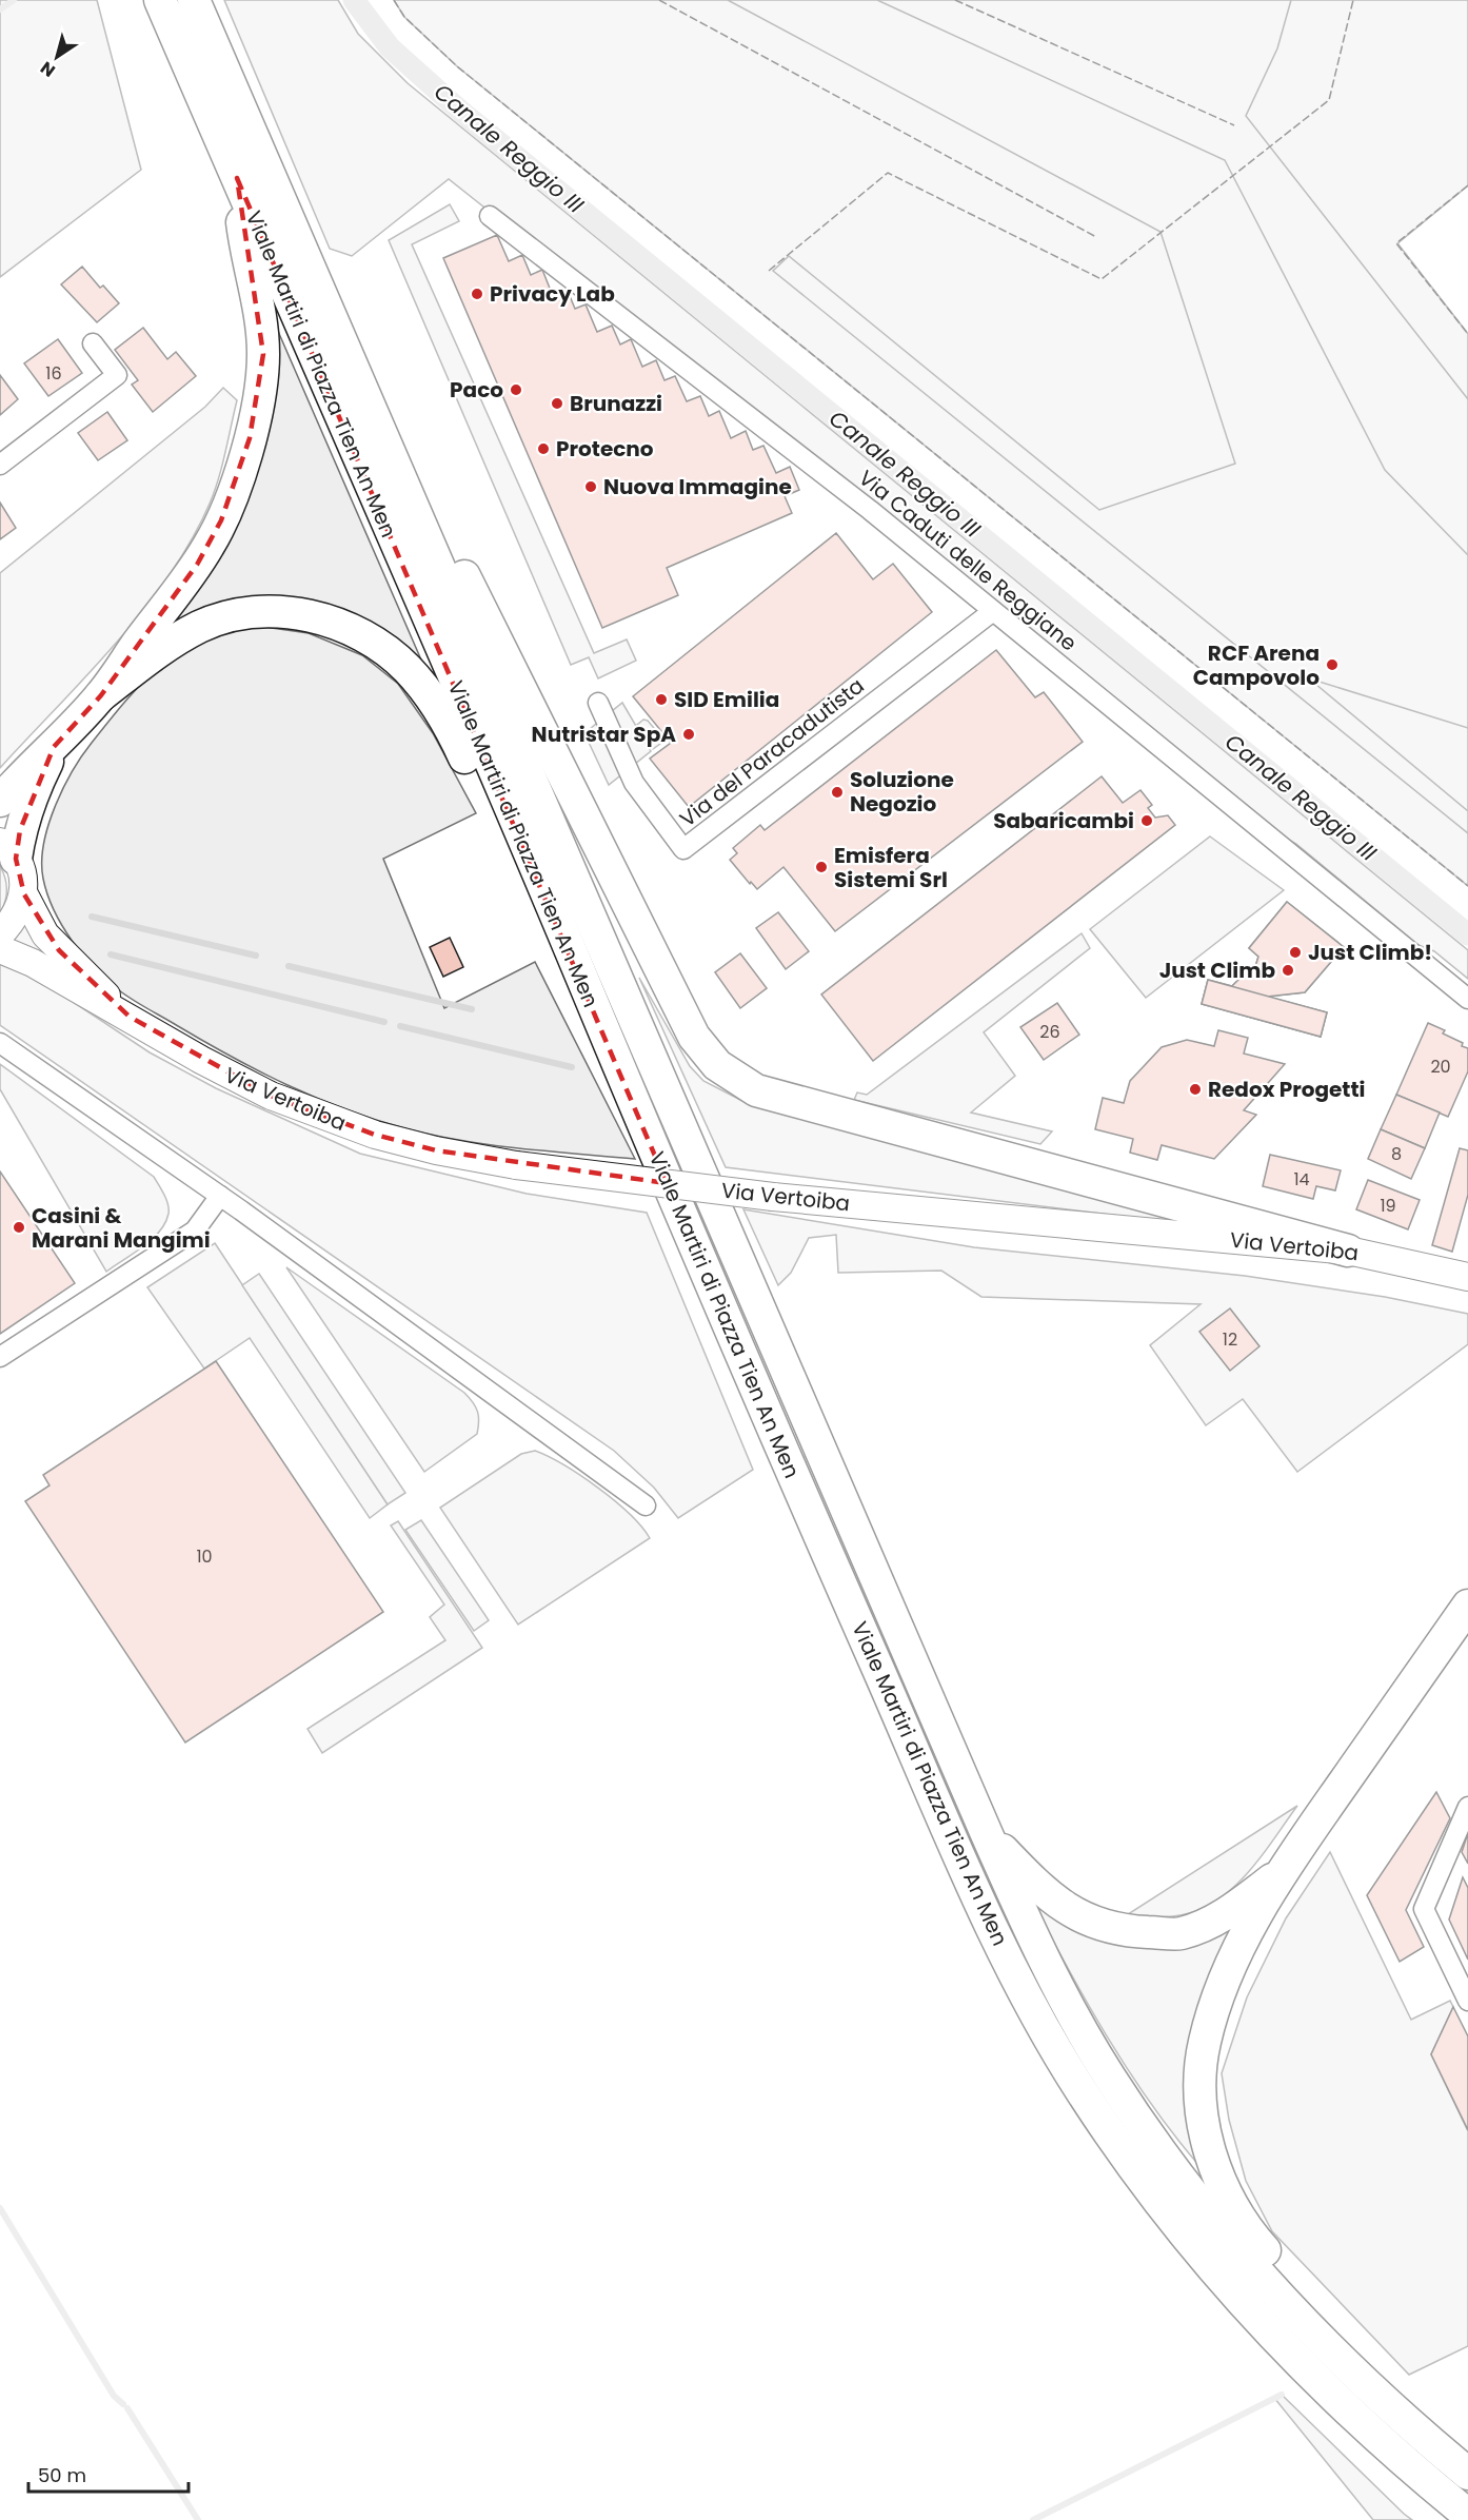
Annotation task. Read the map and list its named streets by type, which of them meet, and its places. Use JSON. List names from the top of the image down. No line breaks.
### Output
{"streets":{"highway":["Viale Martiri di Piazza Tien An Men"],"main road":["Via Vertoiba"],"street":["Via Caduti delle Reggiane","Via del Paracadutista"]},"crossings":[["Via Caduti delle Reggiane","Via del Paracadutista"]],"water":["Canale Reggio III"],"places":["Privacy Lab","Paco","Brunazzi","Protecno","Nuova Immagine","RCF Arena Campovolo","SID Emilia","Nutristar SpA","Soluzione Negozio","Sabaricambi","Emisfera Sistemi Srl","Just Climb!","Just Climb","Redox Progetti","Casini & Marani Mangimi"],"house_numbers":["16","26","20","8","14","19","12","10"],"scale_bar":"50 m","north":"bottom left"}
